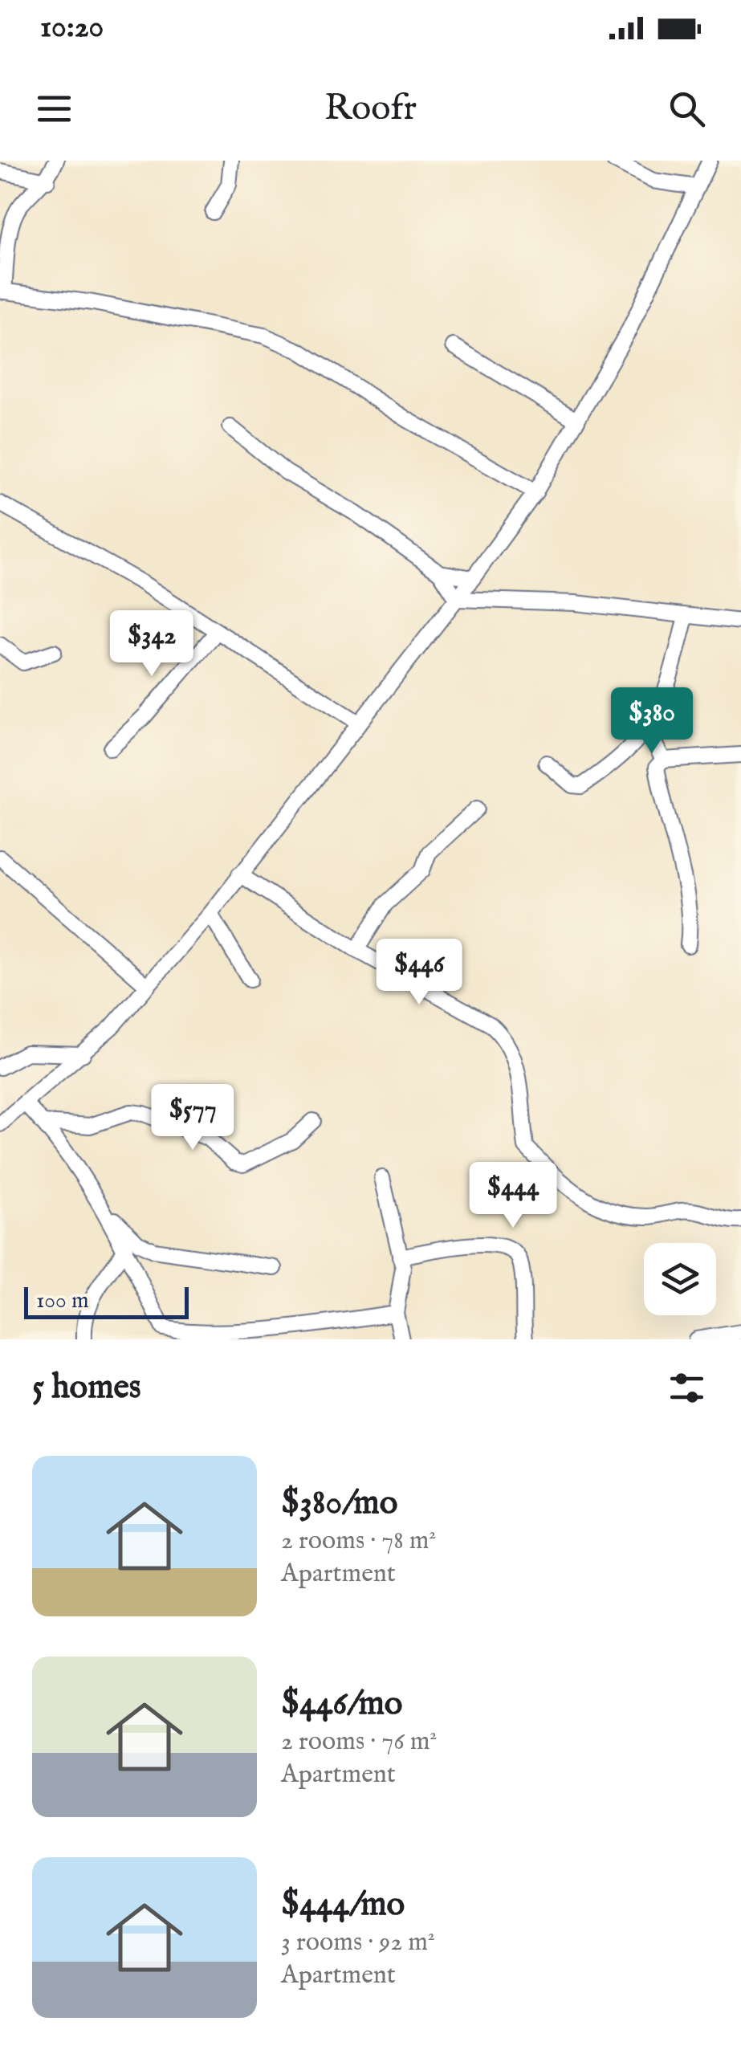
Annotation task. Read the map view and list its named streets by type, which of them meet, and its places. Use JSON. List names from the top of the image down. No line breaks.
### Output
{"scale_bar":"100 m","page":{"status":"10:20","header":"Roofr","price":["$342","$380","$446","$577","$444"],"scale":"100 m","heading":"5 homes","list":[{"name":"$380/mo","note":"2 rooms · 78 m² · Apartment"},{"name":"$446/mo","note":"2 rooms · 76 m² · Apartment"},{"name":"$444/mo","note":"3 rooms · 92 m² · Apartment"}]}}
